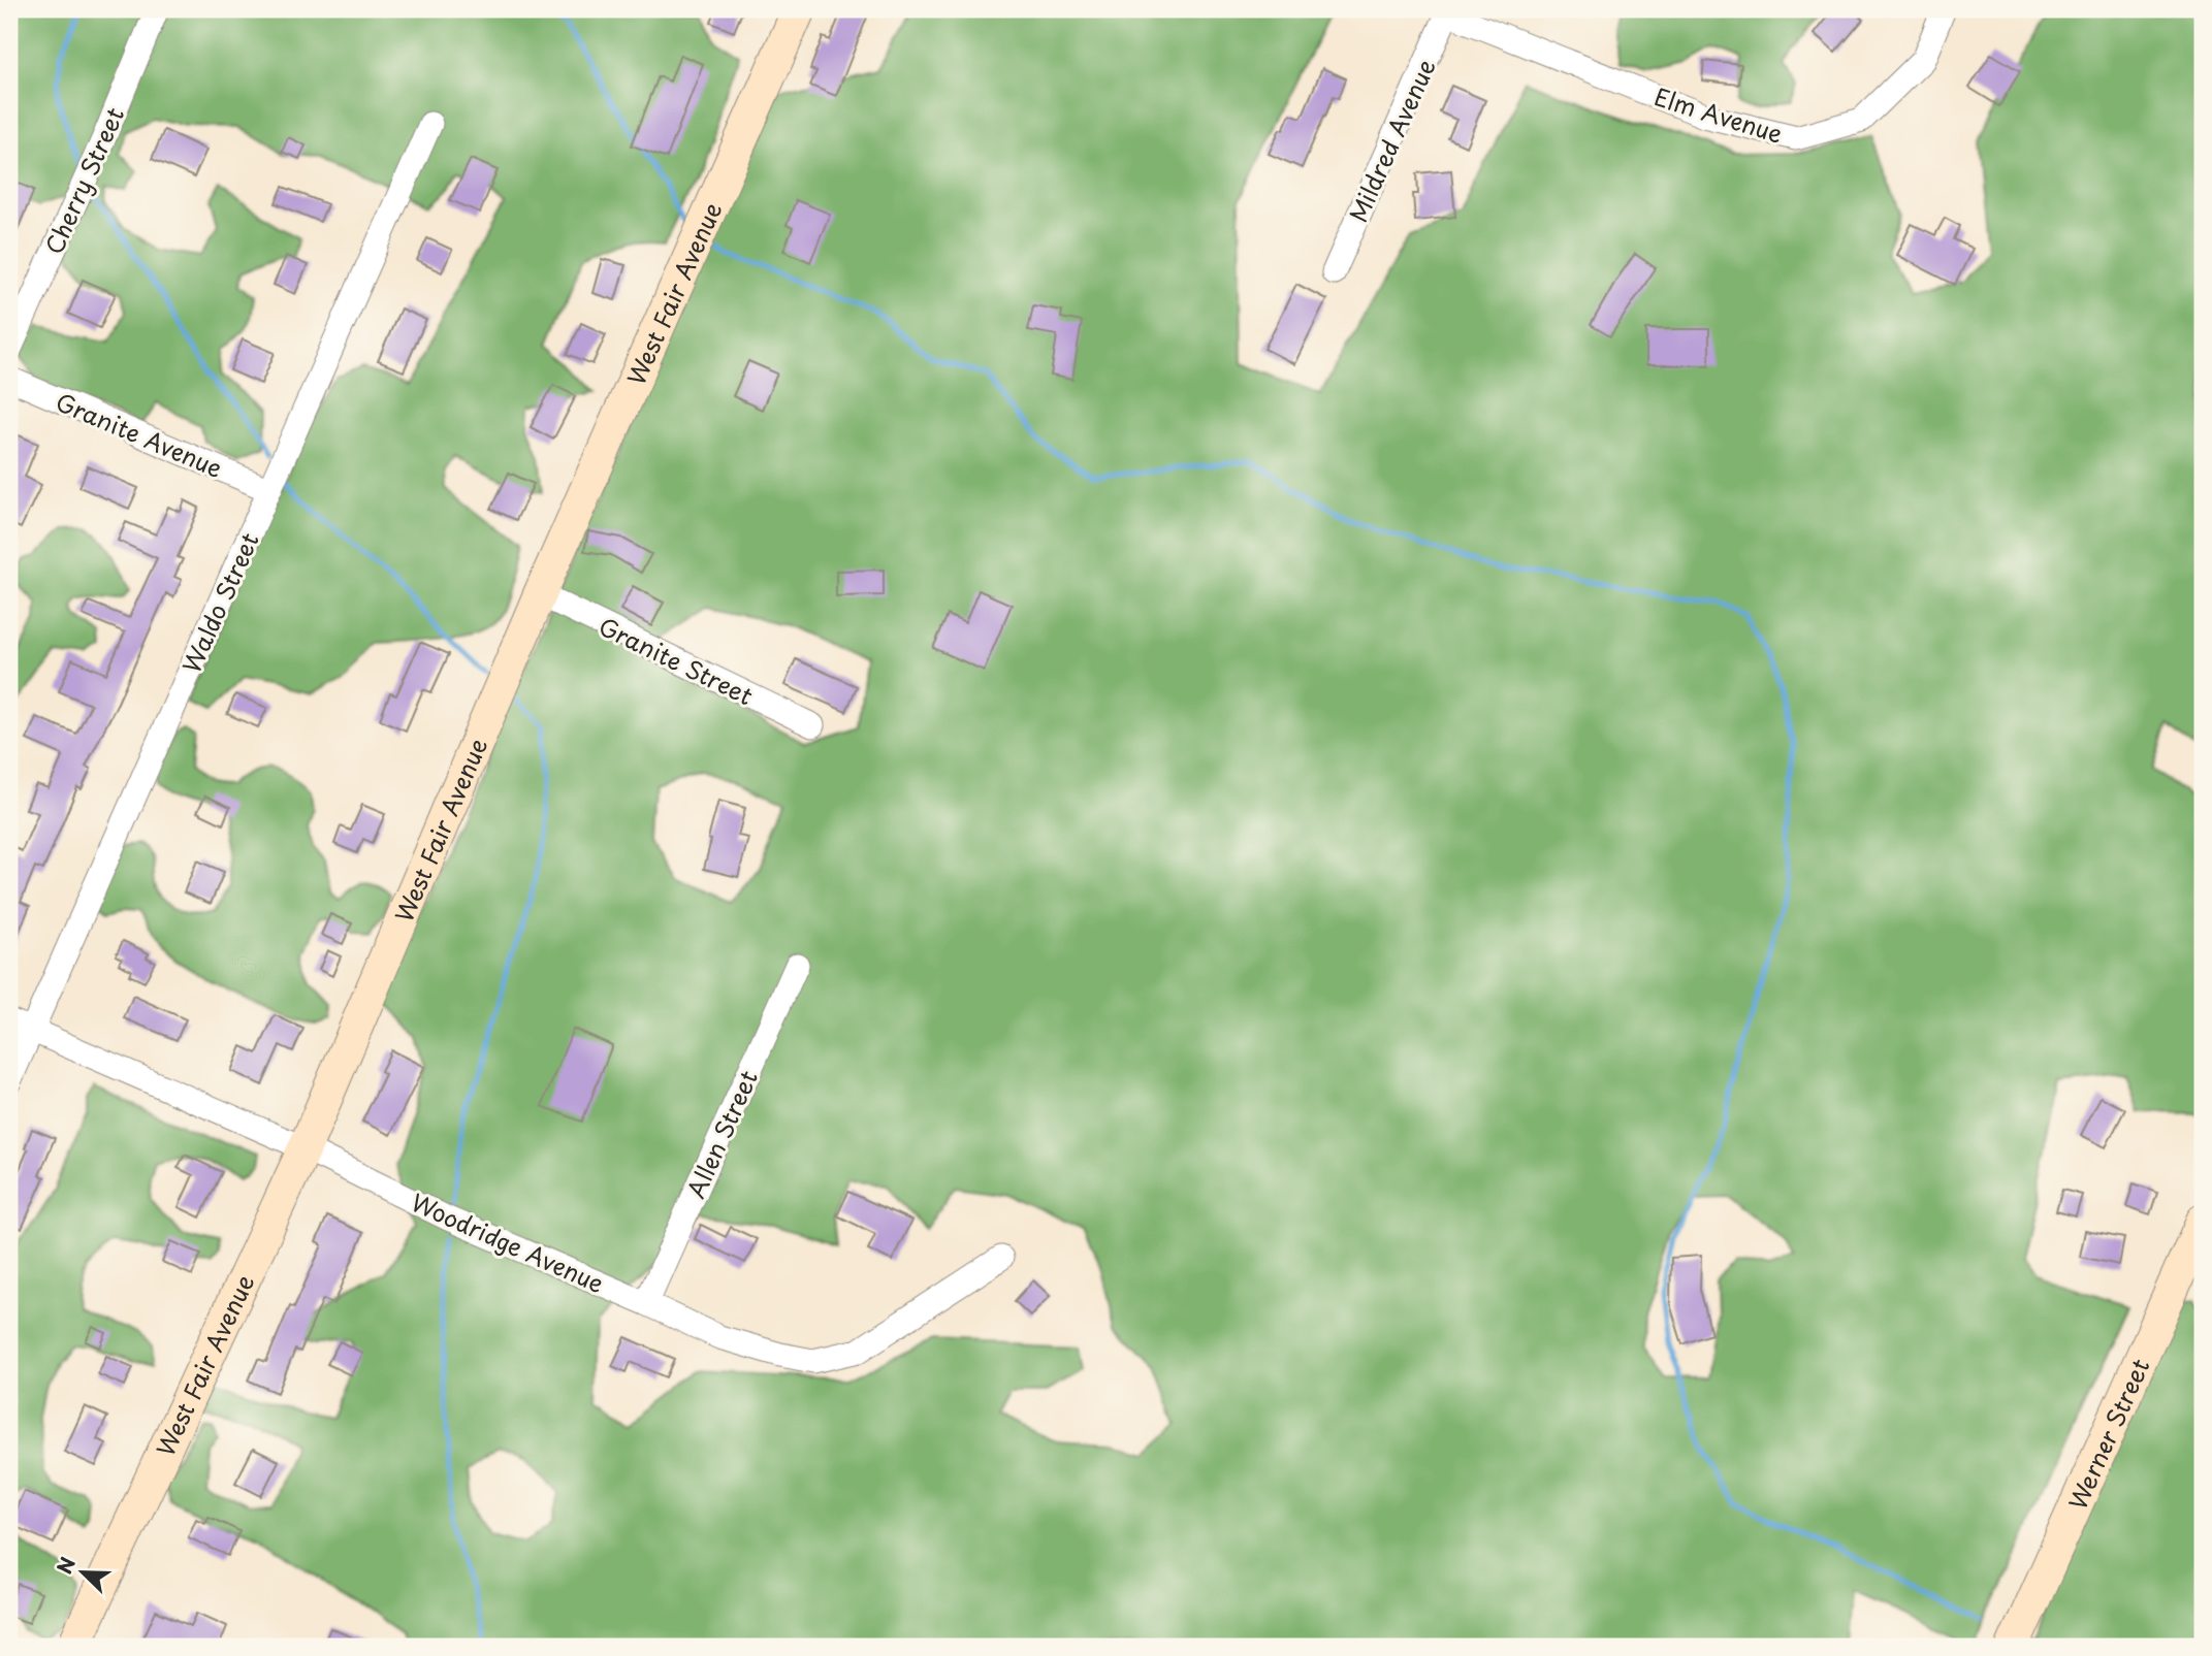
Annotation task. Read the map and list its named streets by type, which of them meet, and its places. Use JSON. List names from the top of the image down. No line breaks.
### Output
{"streets":{"street":["Elm Avenue","Mildred Avenue","Cherry Street","West Fair Avenue","Granite Avenue","Waldo Street","Granite Street","Allen Street","Woodridge Avenue","Werner Street"]},"crossings":[["Elm Avenue","Mildred Avenue"],["West Fair Avenue","Granite Street"],["West Fair Avenue","Woodridge Avenue"],["Granite Avenue","Waldo Street"],["Waldo Street","Woodridge Avenue"],["Allen Street","Woodridge Avenue"]],"north":"top left"}
